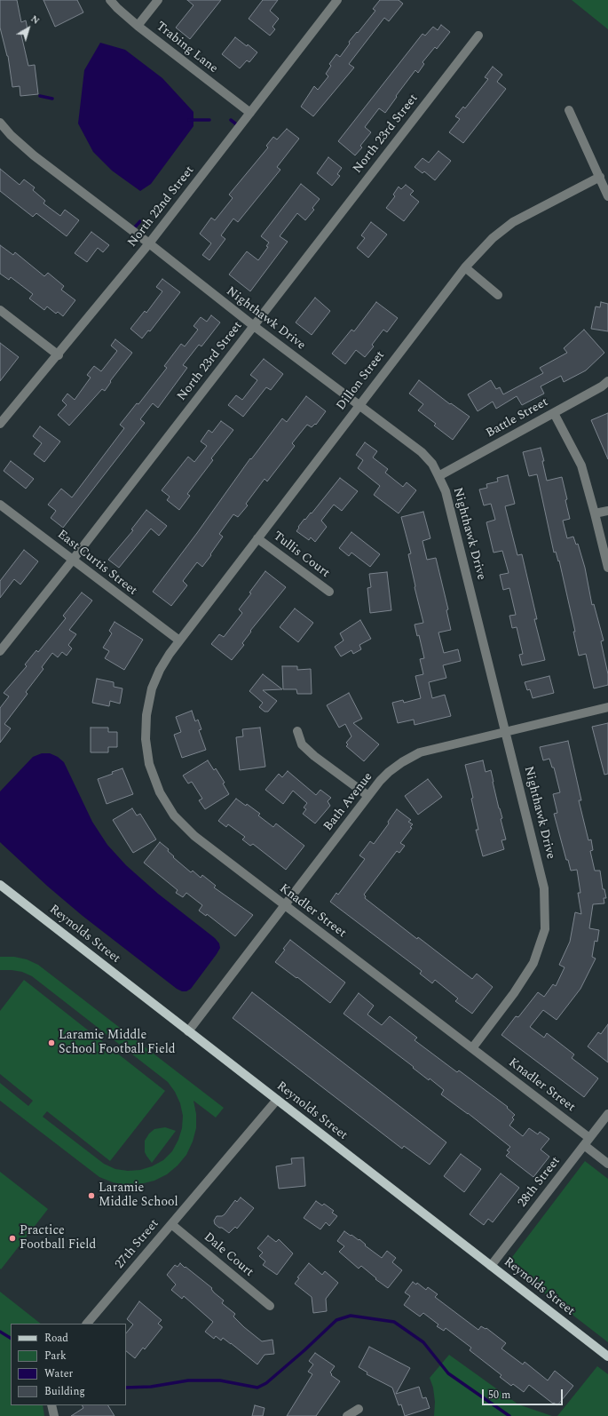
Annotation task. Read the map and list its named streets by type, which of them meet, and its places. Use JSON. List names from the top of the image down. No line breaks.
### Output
{"streets":{"main road":["Reynolds Street"],"street":["Trabing Lane","North 23rd Street","North 22nd Street","Nighthawk Drive","Dillon Street","Battle Street","Tullis Court","East Curtis Street","Bath Avenue","Knadler Street","28th Street","27th Street","Dale Court"]},"crossings":[["Trabing Lane","North 22nd Street"],["North 23rd Street","Nighthawk Drive"],["North 23rd Street","East Curtis Street"],["North 22nd Street","Nighthawk Drive"],["Nighthawk Drive","Dillon Street"],["Nighthawk Drive","Battle Street"],["Nighthawk Drive","Bath Avenue"],["Nighthawk Drive","Knadler Street"],["Dillon Street","Tullis Court"],["Dillon Street","East Curtis Street"],["Dillon Street","Knadler Street"],["East Curtis Street","Knadler Street"],["Bath Avenue","Knadler Street"],["Bath Avenue","Reynolds Street"],["Knadler Street","28th Street"],["Reynolds Street","28th Street"],["Reynolds Street","27th Street"],["27th Street","Dale Court"]],"places":["Laramie Middle School Football Field","Laramie Middle School","Practice Football Field"],"legend":["Road","Park","Water","Building"],"scale_bar":"50 m","north":"top right"}
